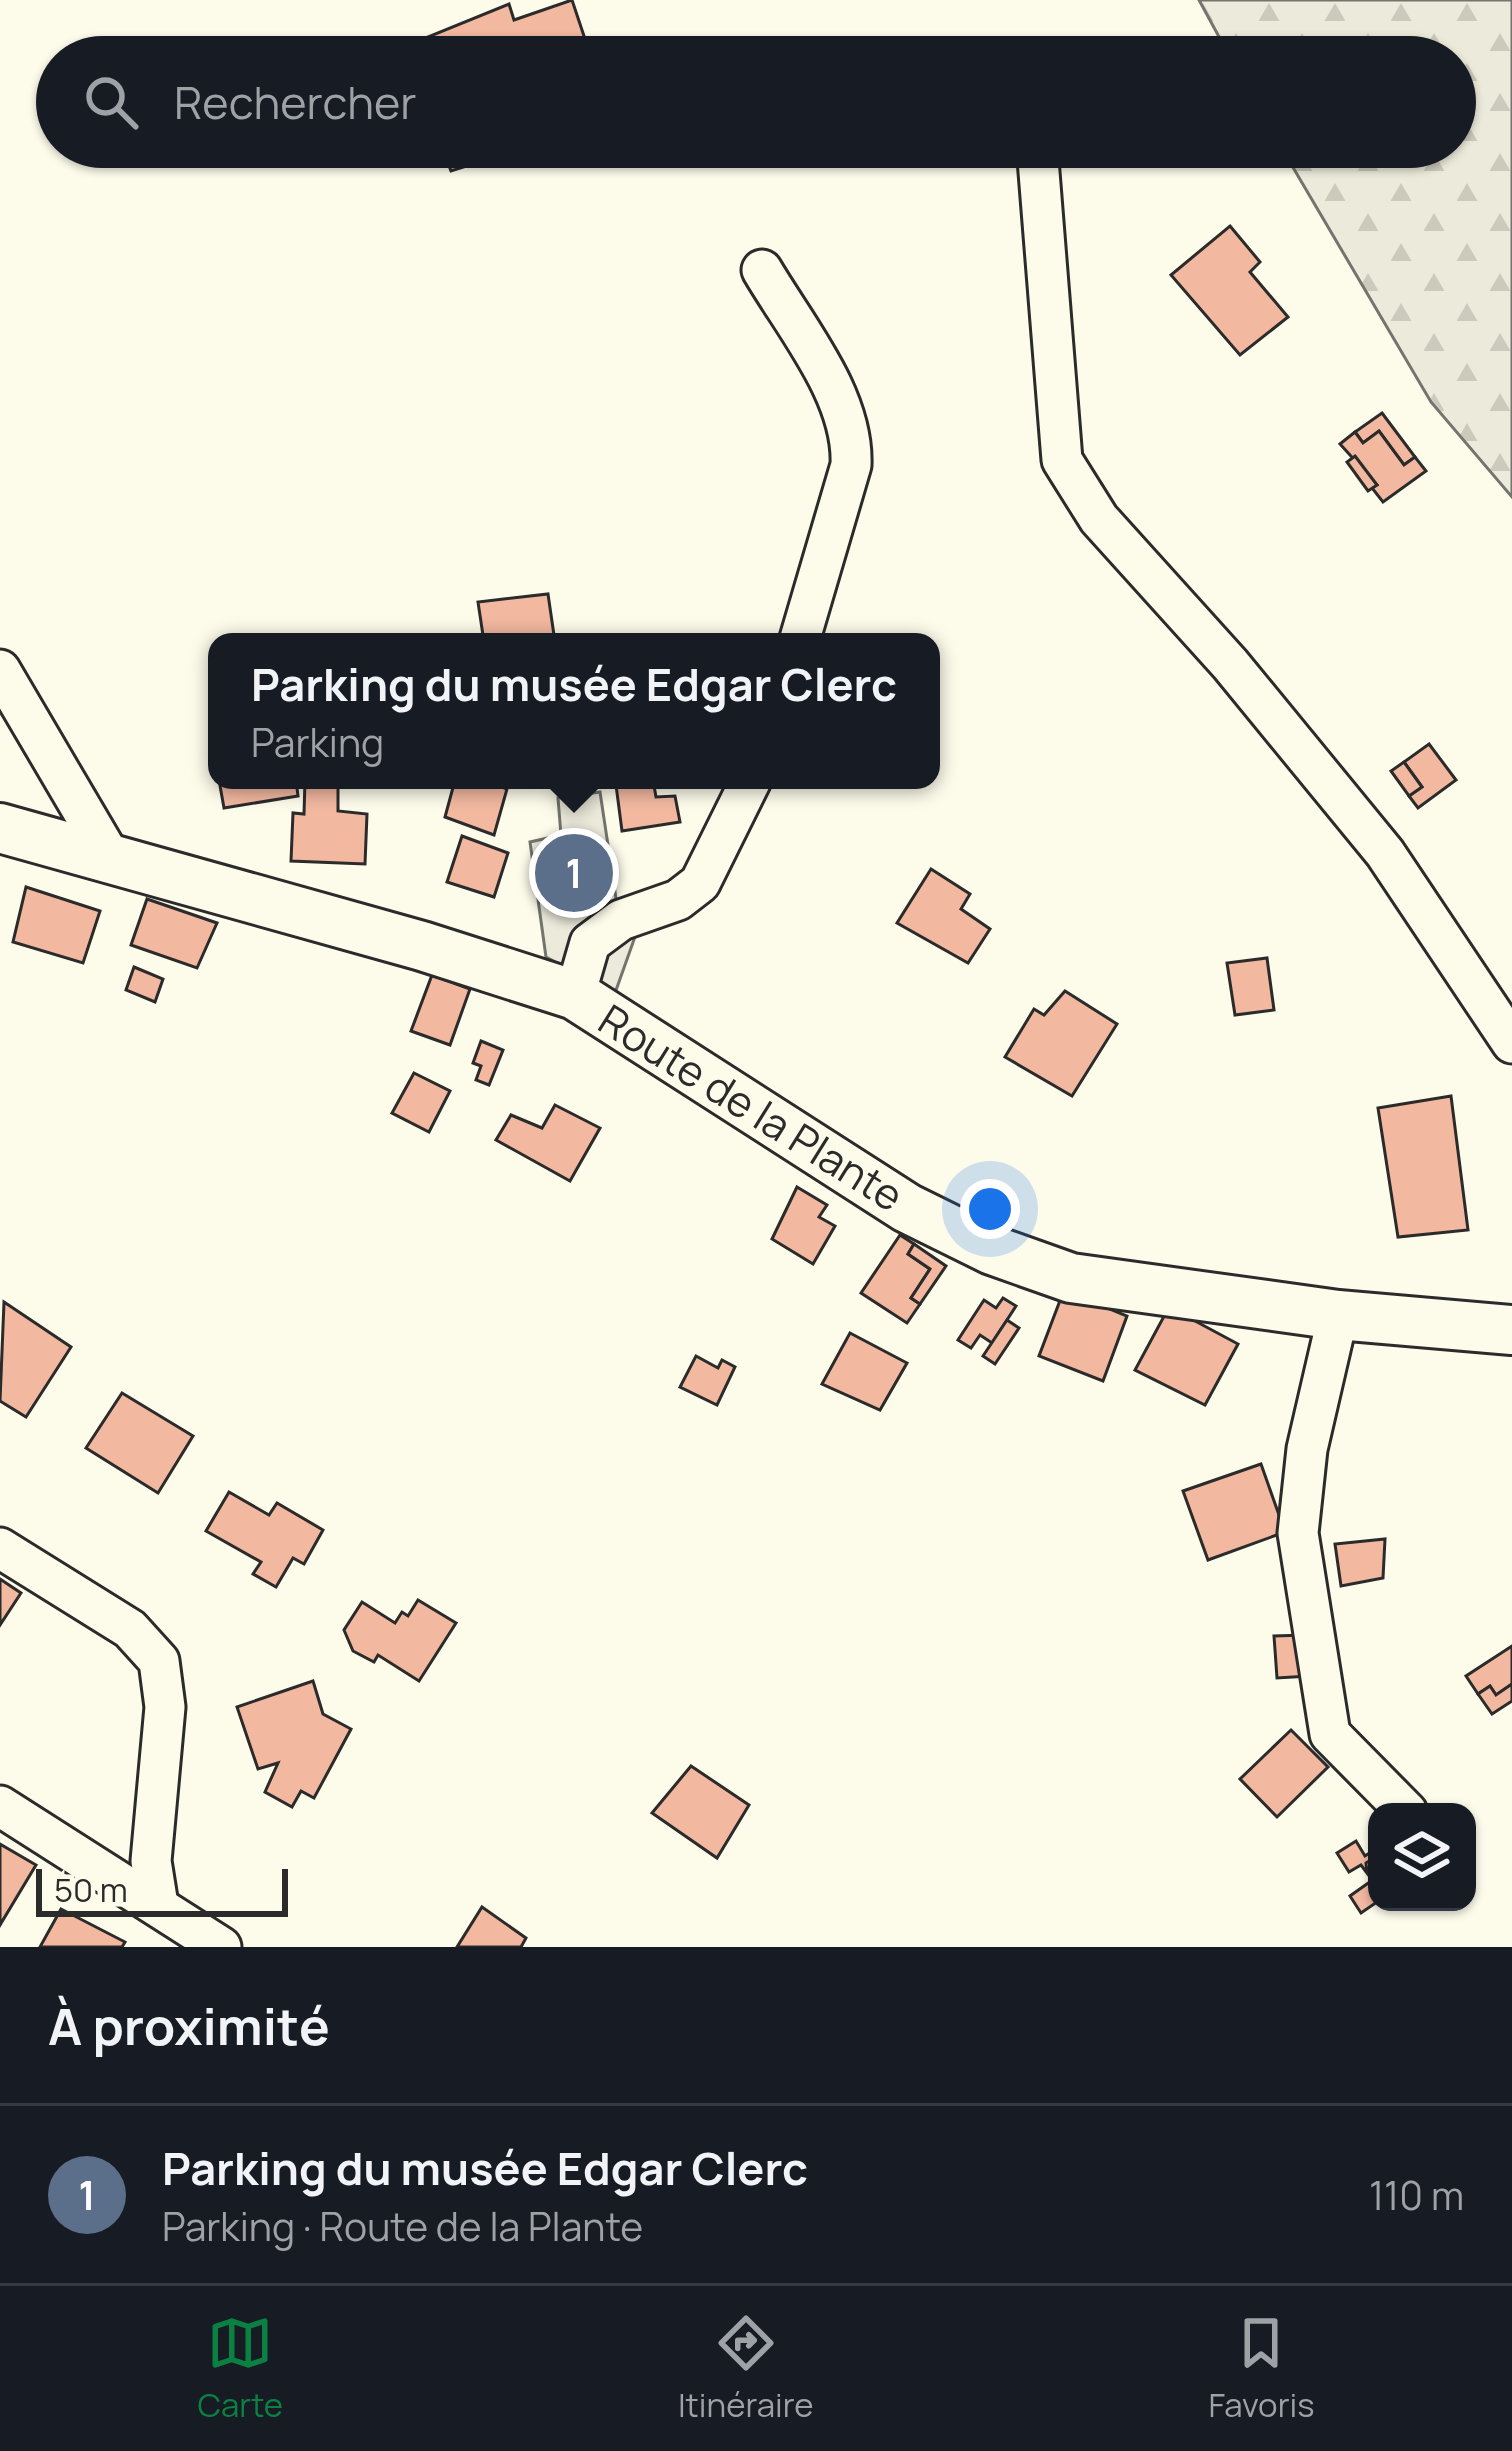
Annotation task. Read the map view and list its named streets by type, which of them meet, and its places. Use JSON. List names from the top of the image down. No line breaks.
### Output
{"streets":{"main road":["Route de la Plante"]},"scale_bar":"50 m","page":{"search":"Rechercher","popup":["Parking du musée Edgar Clerc","Parking"],"pins":"1","scale":"50 m","heading":"À proximité","list":[{"mark":"1","name":"Parking du musée Edgar Clerc","note":"Parking · Route de la Plante","value":"110 m"}],"nav":["Carte","Itinéraire","Favoris"]}}
